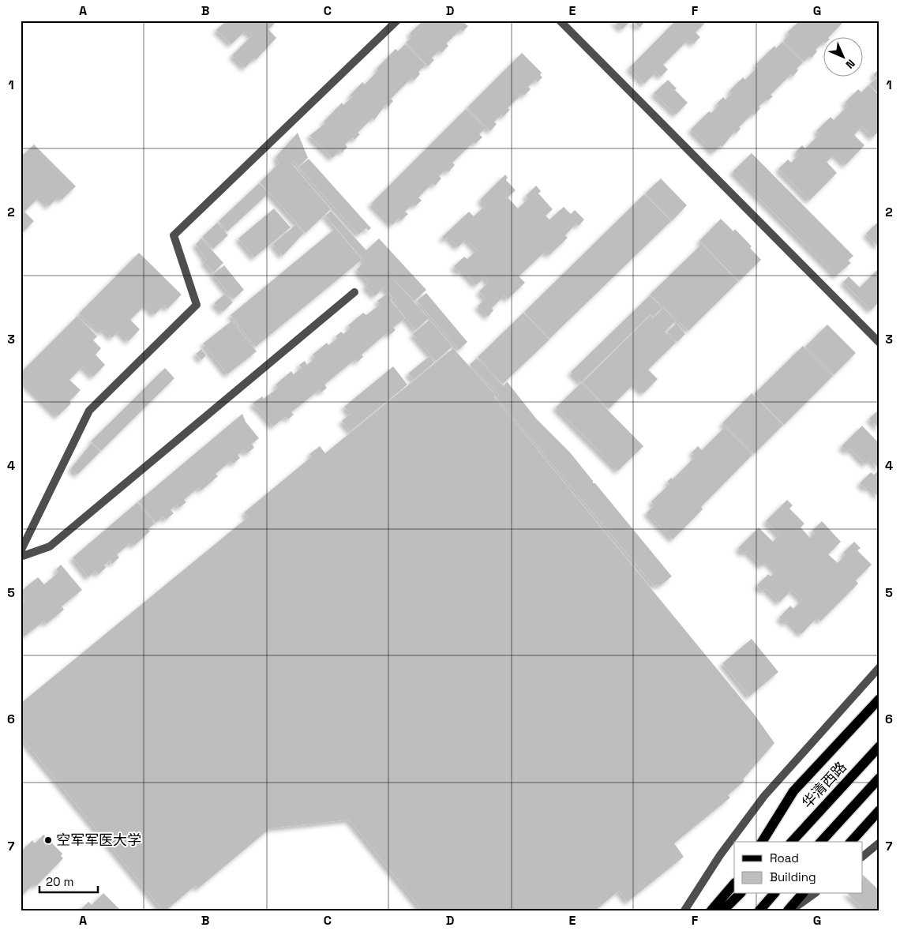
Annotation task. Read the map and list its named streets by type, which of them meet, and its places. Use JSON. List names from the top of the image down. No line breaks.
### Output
{"streets":{"main road":["华清西路"]},"places":["空军军医大学"],"legend":["Road","Building"],"scale_bar":"20 m","north":"bottom right","grid":{"columns":["A","B","C","D","E","F","G"],"rows":["1","2","3","4","5","6","7"]}}
